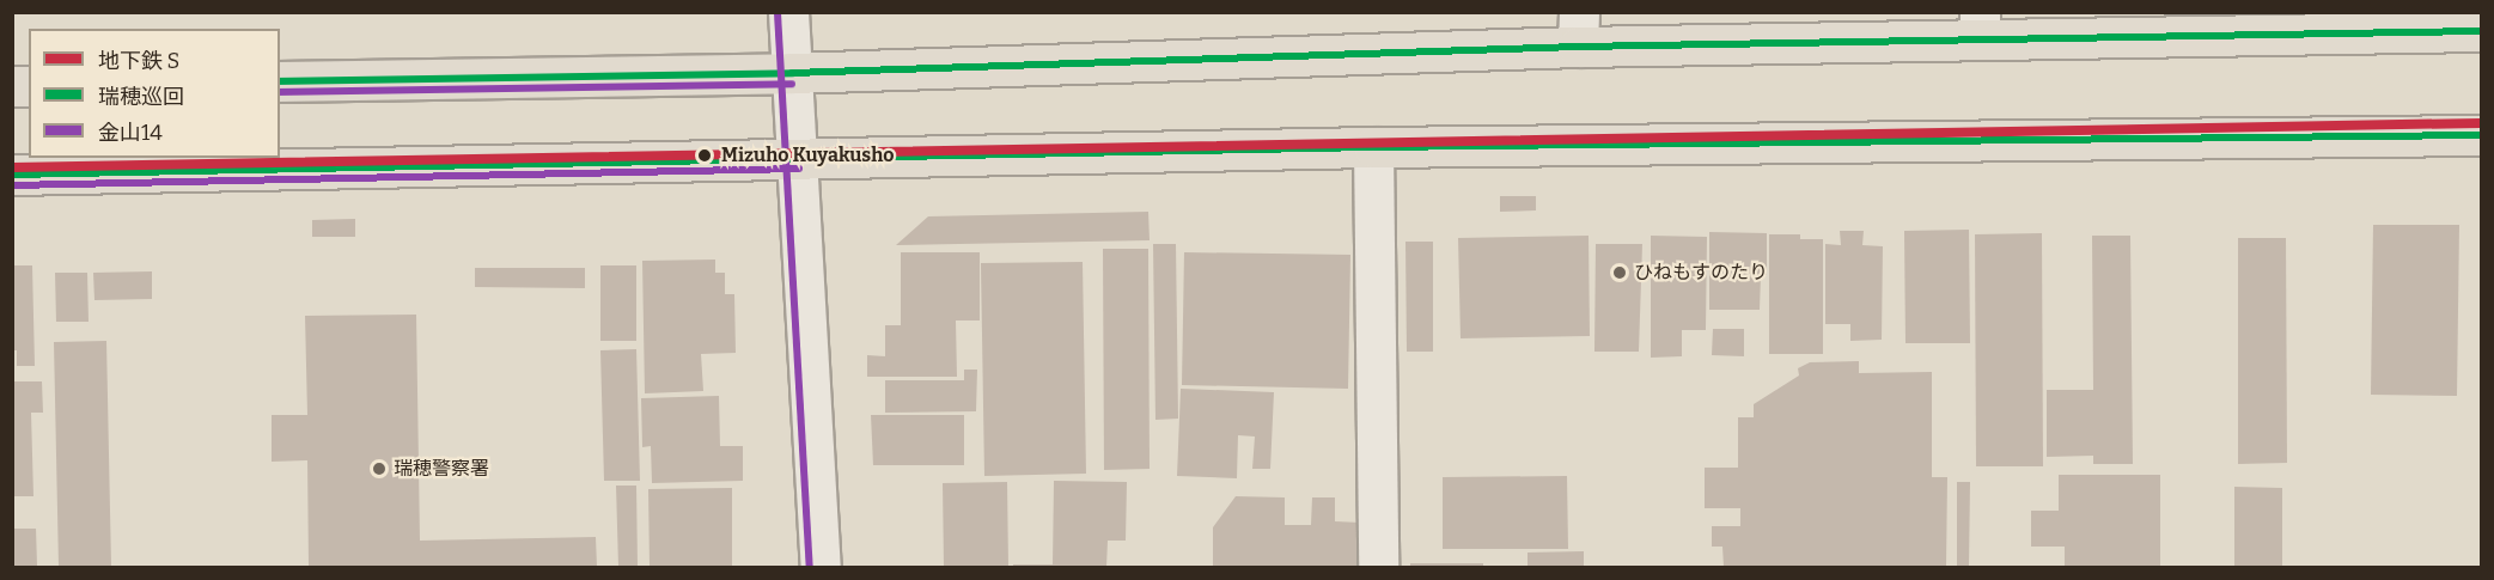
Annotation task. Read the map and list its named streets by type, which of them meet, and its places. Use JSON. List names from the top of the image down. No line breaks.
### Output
{"places":["Mizuho Kuyakusho","ひねもすのたり","瑞穂警察署"],"lines":["transit line 金山14","transit line 瑞穂巡回","metro line S"],"legend":["地下鉄 S","瑞穂巡回","金山14"]}
